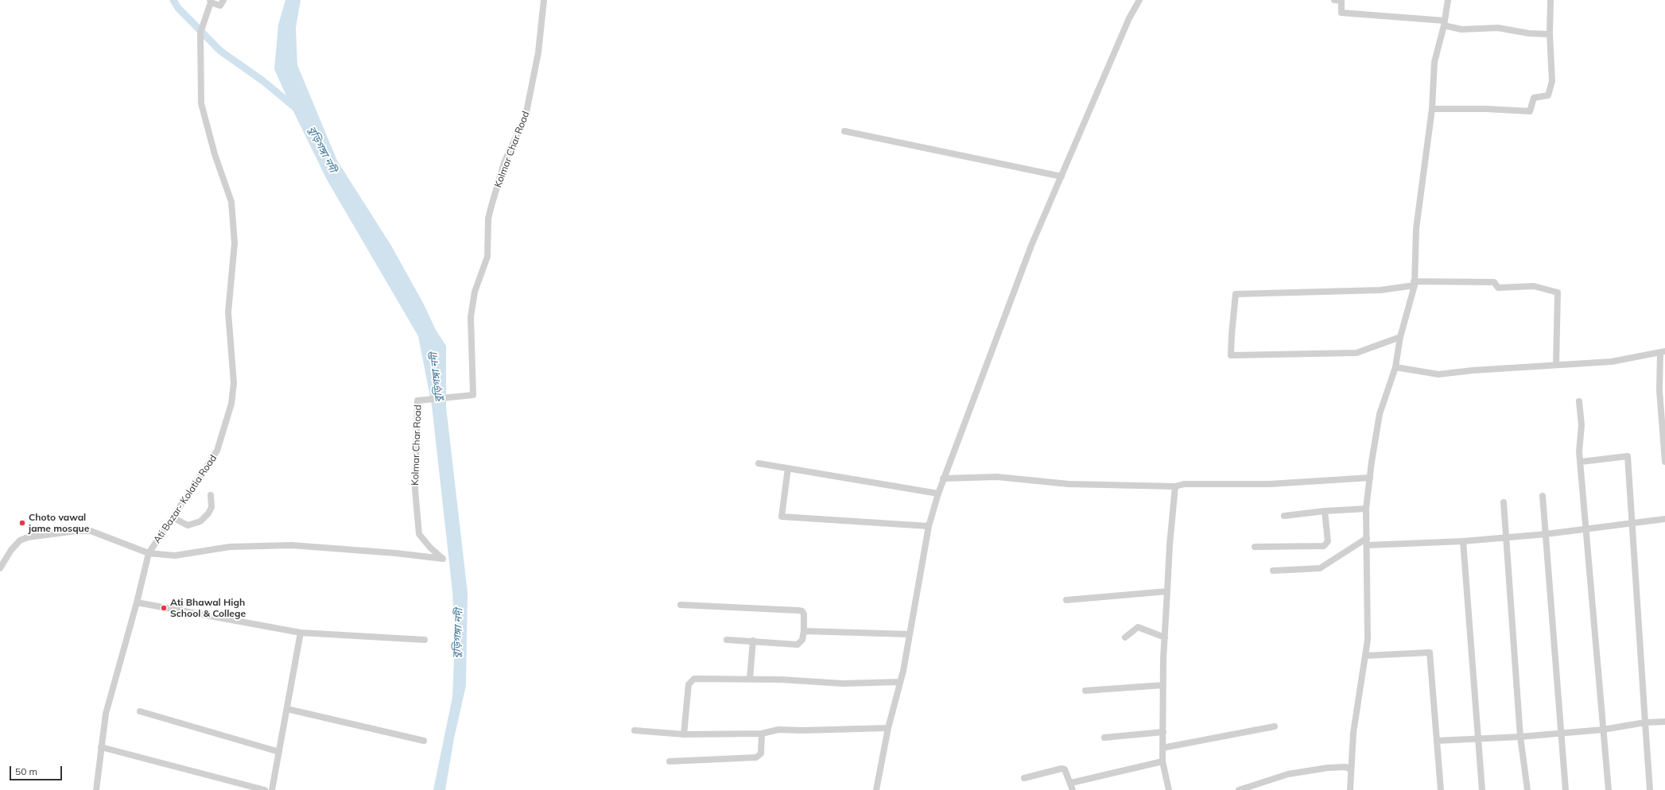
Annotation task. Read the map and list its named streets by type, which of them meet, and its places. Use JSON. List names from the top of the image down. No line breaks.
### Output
{"streets":{"street":["Kolmar Char Road","Ati Bazar- Kolatia Road"]},"crossings":[["Kolmar Char Road","Ati Bazar- Kolatia Road"]],"water":["বুড়িগঙ্গা নদী"],"places":["Choto vawal jame mosque","Ati Bhawal High School & College"],"scale_bar":"50 m"}
